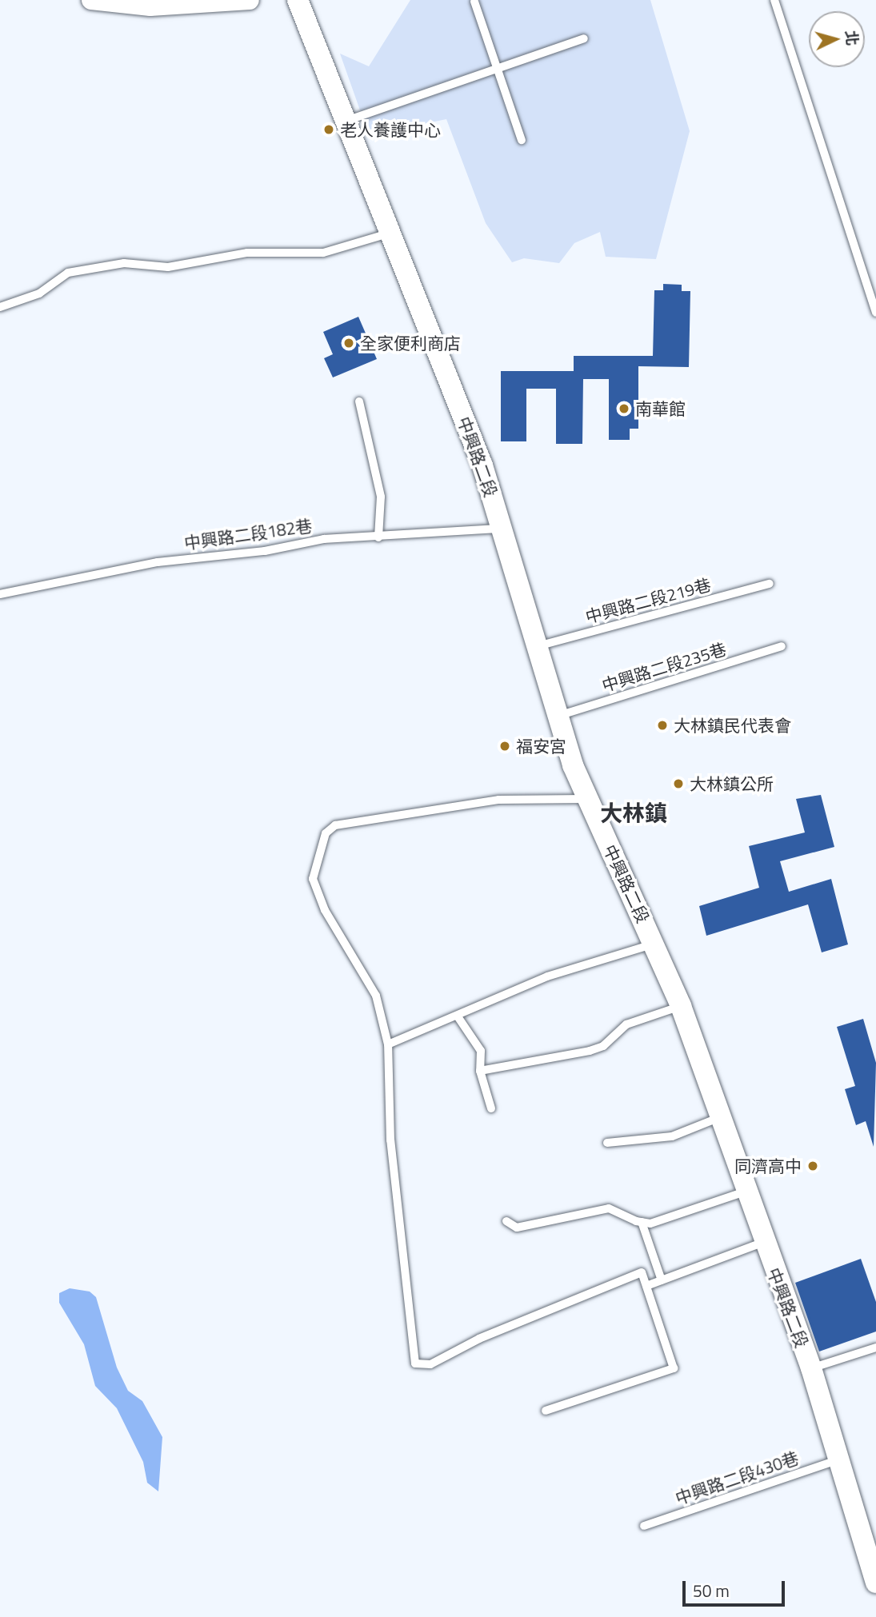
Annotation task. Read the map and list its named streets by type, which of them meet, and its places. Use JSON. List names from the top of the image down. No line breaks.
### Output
{"streets":{"main road":["中興路二段"],"lane":["中興路二段182巷","中興路二段219巷","中興路二段235巷","中興路二段430巷"]},"crossings":[["中興路二段","中興路二段182巷"],["中興路二段","中興路二段219巷"],["中興路二段","中興路二段235巷"],["中興路二段","中興路二段430巷"]],"districts":["大林鎮"],"places":["老人養護中心","全家便利商店","南華館","大林鎮民代表會","福安宮","大林鎮公所","同濟高中"],"scale_bar":"50 m","north":"right"}
